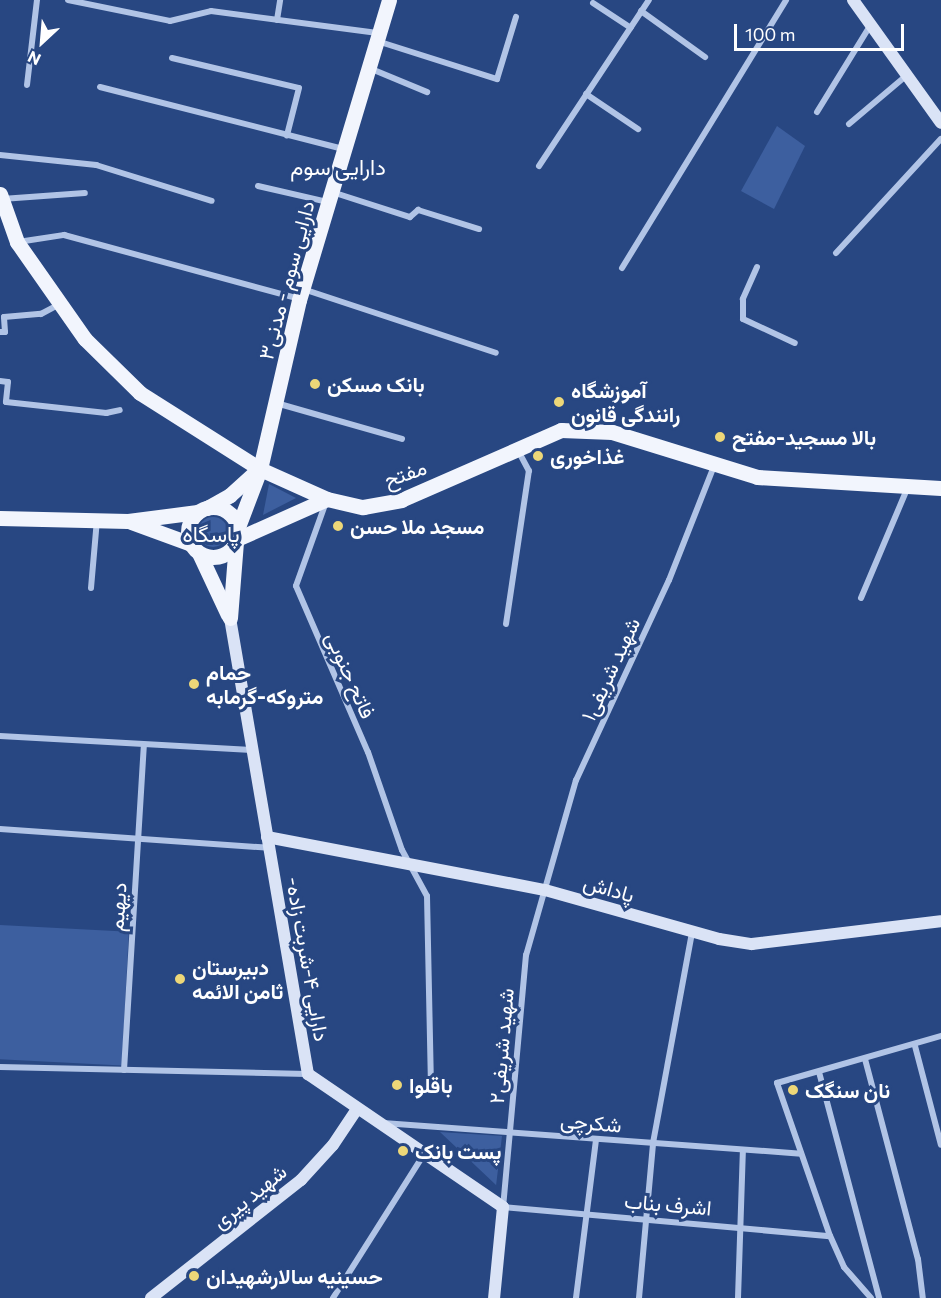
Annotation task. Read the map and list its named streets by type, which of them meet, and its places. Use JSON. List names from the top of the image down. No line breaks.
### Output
{"streets":{"main road":["دارایی سوم - مدنی۳","مفتح","پاداش","-دارایی ۴-شربت زاده","شهید پیری"],"street":["شهید شریفی۱","فاتح جنوبی","دیهیم","شهید شریفی۲","شکرچی","اشرف بناب"]},"crossings":[["دارایی سوم - مدنی۳","مفتح"],["دارایی سوم - مدنی۳","-دارایی ۴-شربت زاده"],["مفتح","شهید شریفی۱"],["مفتح","فاتح جنوبی"],["شهید شریفی۱","پاداش"],["شهید شریفی۱","شهید شریفی۲"],["فاتح جنوبی","پاداش"],["پاداش","-دارایی ۴-شربت زاده"],["پاداش","شهید شریفی۲"],["-دارایی ۴-شربت زاده","شهید شریفی۲"],["-دارایی ۴-شربت زاده","شکرچی"],["-دارایی ۴-شربت زاده","شهید پیری"],["-دارایی ۴-شربت زاده","اشرف بناب"],["شهید شریفی۲","شکرچی"],["شهید شریفی۲","اشرف بناب"]],"districts":["دارایی سوم","پاسگاه"],"places":["بانک مسکن","آموزشگاه رانندگی قانون","بالا مسجید-مفتح","غذاخوری","مسجد ملا حسن","حمام متروکه-گرمابه","دبیرستان ثامن الائمه","باقلوا","نان سنگک","پست بانک","حسینیه سالارشهیدان"],"scale_bar":"100 m","north":"bottom left"}
